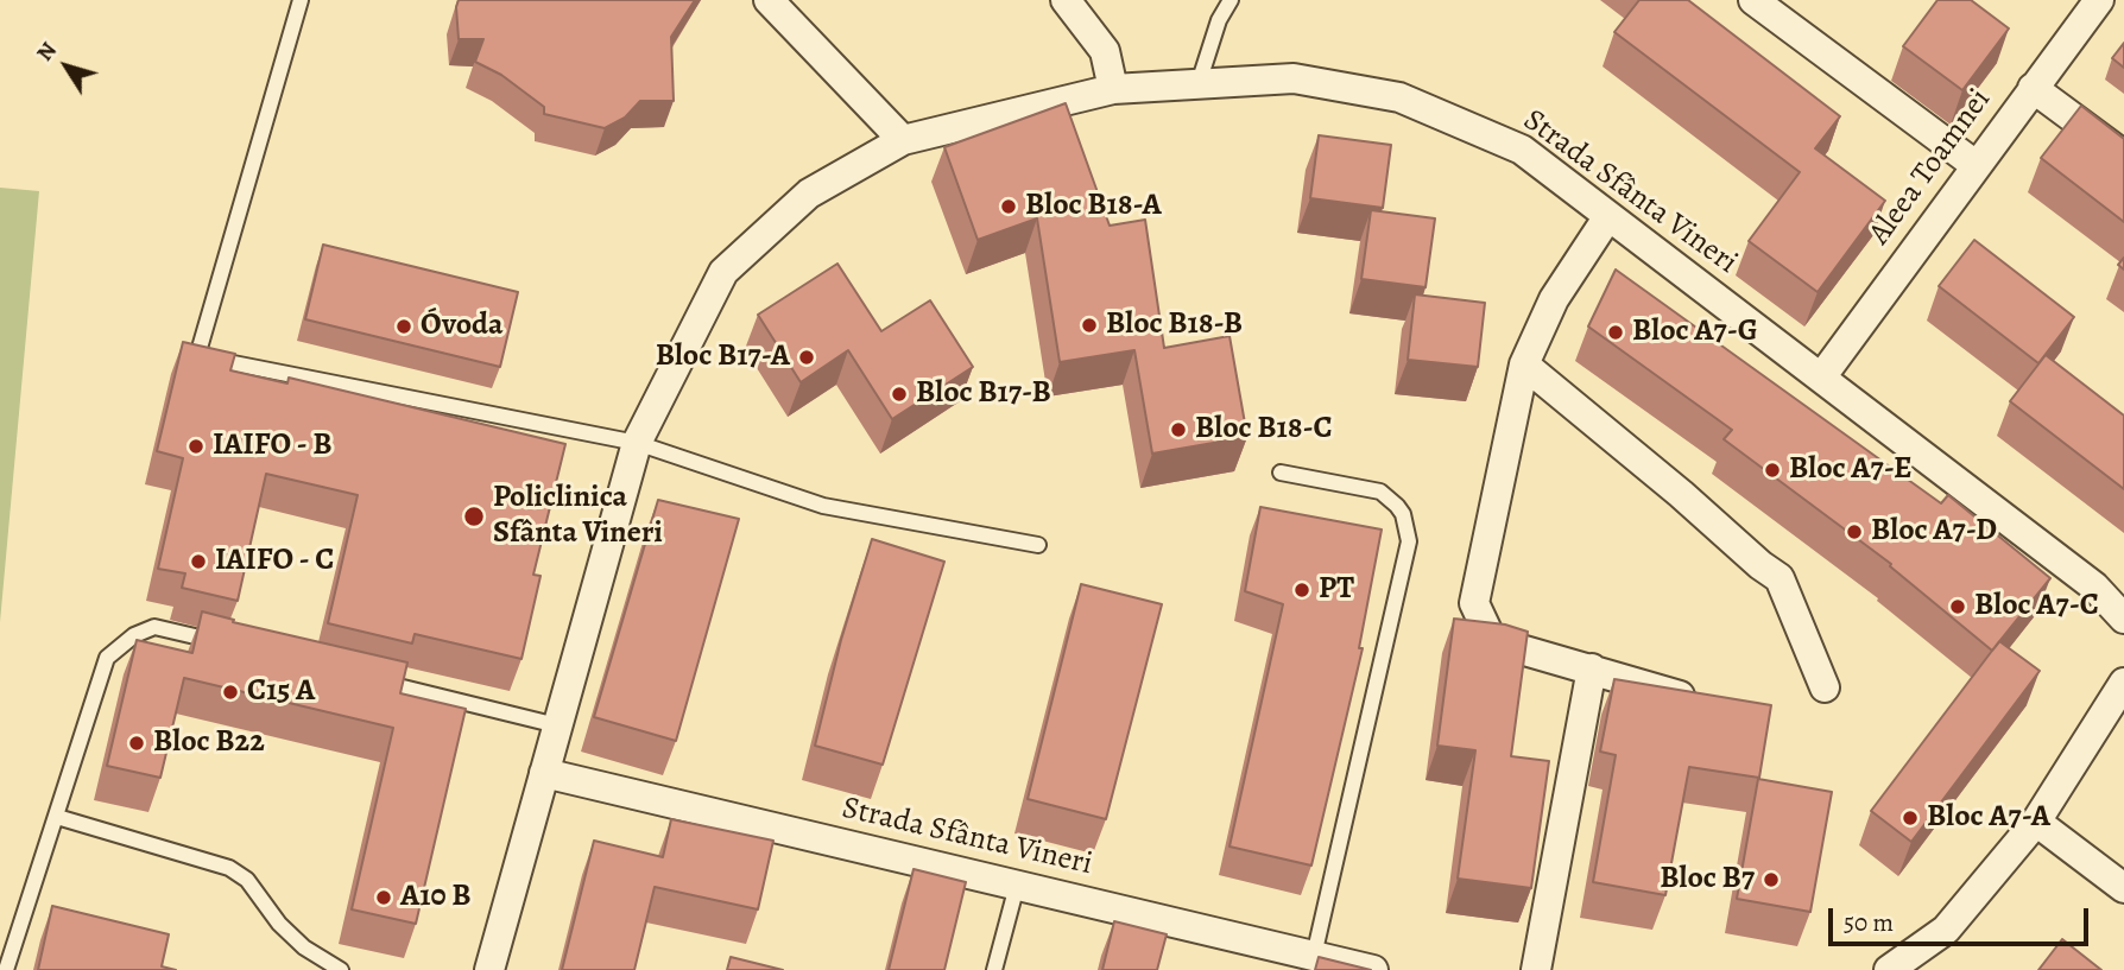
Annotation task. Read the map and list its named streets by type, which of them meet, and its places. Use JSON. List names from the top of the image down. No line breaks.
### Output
{"streets":{"street":["Aleea Toamnei","Strada Sfânta Vineri"]},"crossings":[["Aleea Toamnei","Strada Sfânta Vineri"]],"places":["Bloc B18-A","Bloc B18-B","Óvoda","Bloc A7-G","Bloc B17-A","Bloc B17-B","Bloc B18-C","IAIFO - B","Bloc A7-E","Policlinica Sfânta Vineri","Bloc A7-D","IAIFO - C","PT","Bloc A7-C","C15 A","Bloc B22","Bloc A7-A","Bloc B7","A10 B"],"scale_bar":"50 m","north":"top left"}
